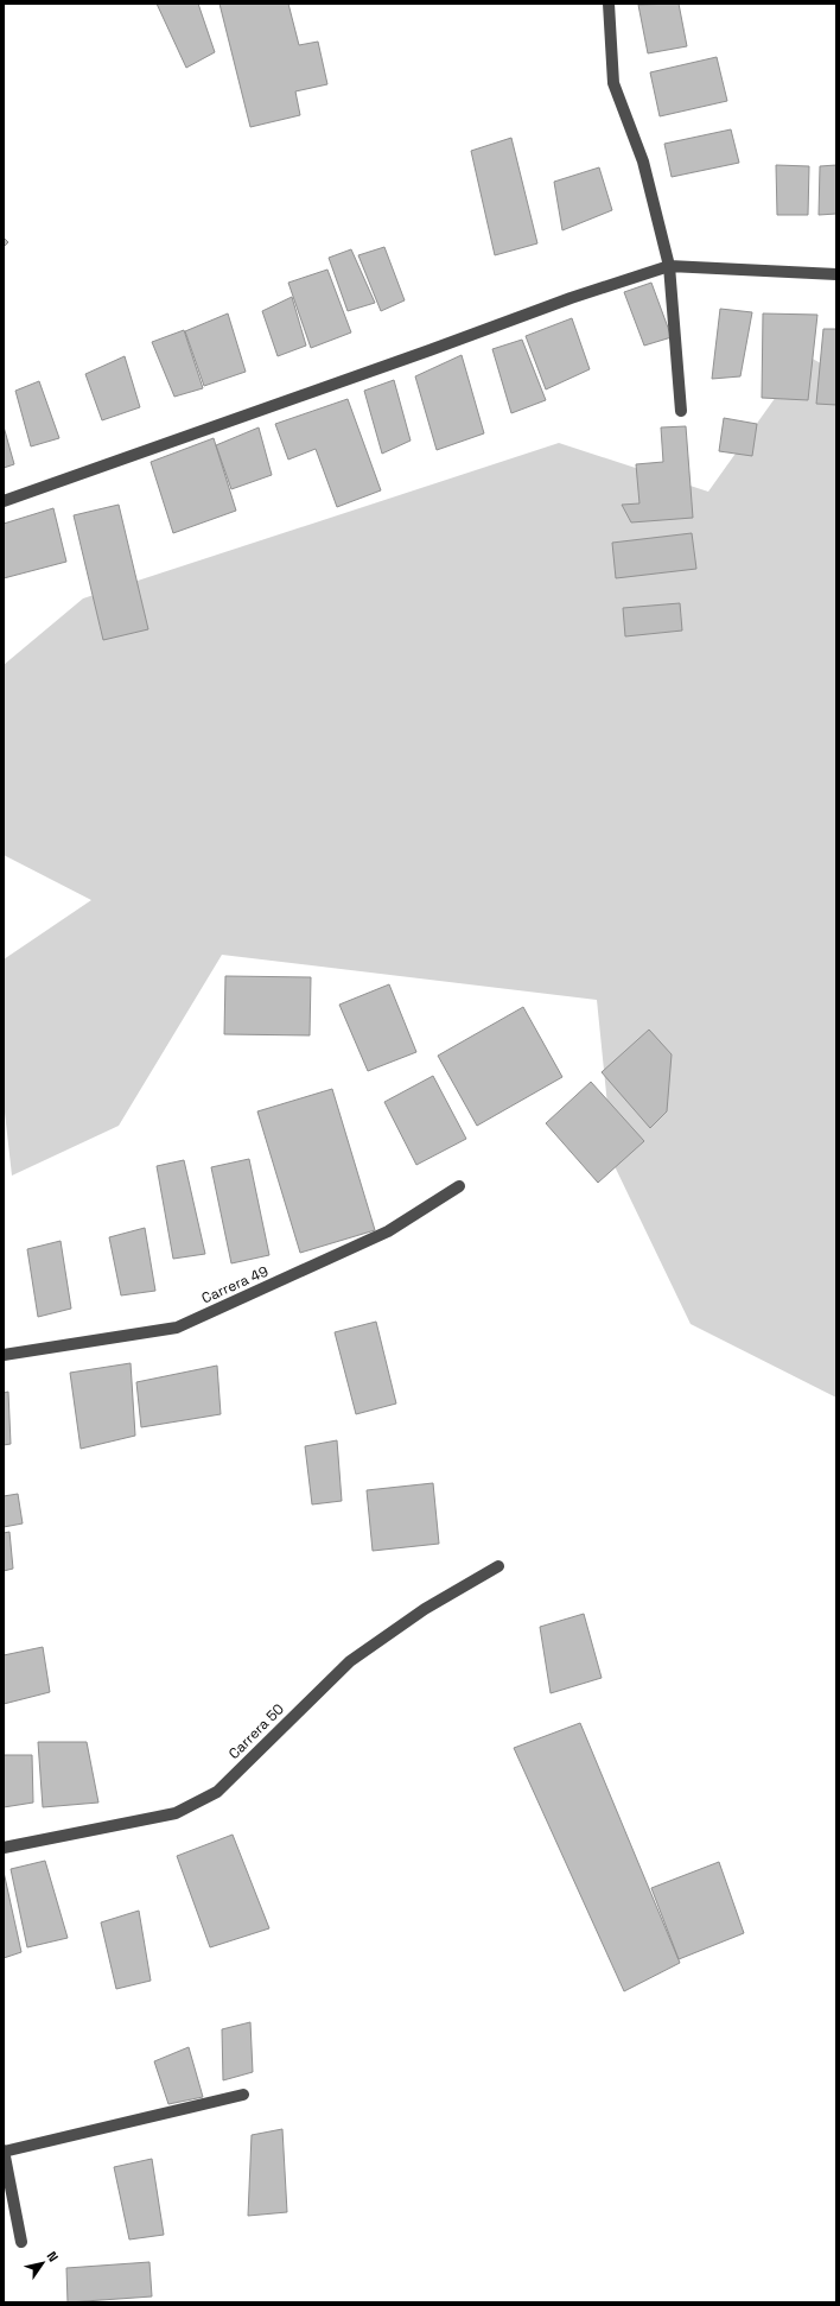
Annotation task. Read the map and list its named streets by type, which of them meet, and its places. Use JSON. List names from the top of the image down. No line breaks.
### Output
{"streets":{"street":["Carrera 49","Carrera 50"]},"north":"top right"}
